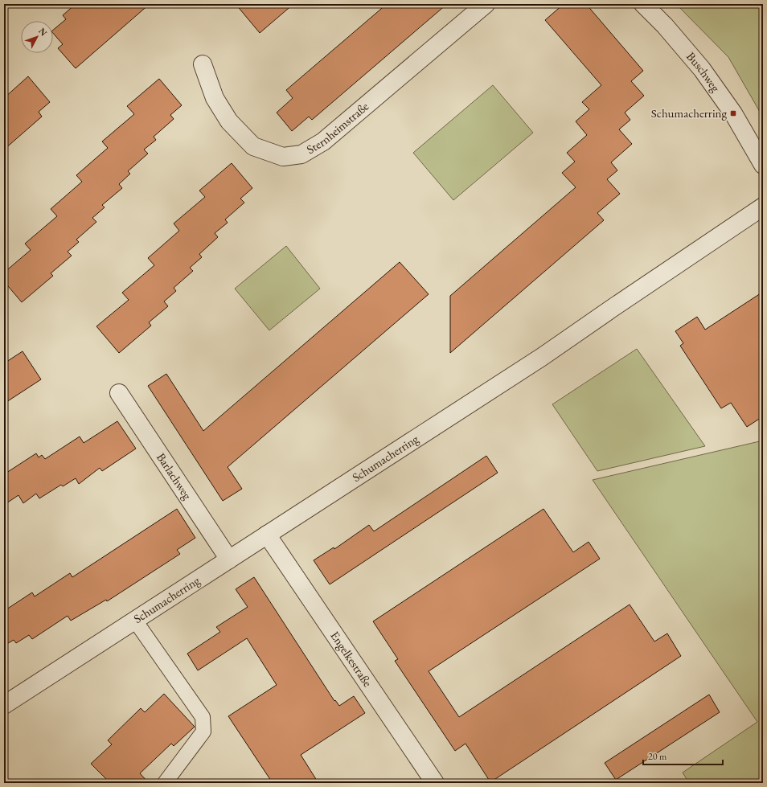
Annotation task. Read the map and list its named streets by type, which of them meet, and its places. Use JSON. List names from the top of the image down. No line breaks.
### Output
{"streets":{"street":["Buschweg","Sternheimstraße","Schumacherring","Barlachweg","Engelkestraße"]},"crossings":[["Schumacherring","Barlachweg"],["Schumacherring","Engelkestraße"]],"places":{"transit":["Schumacherring"]},"scale_bar":"20 m","north":"top right"}
